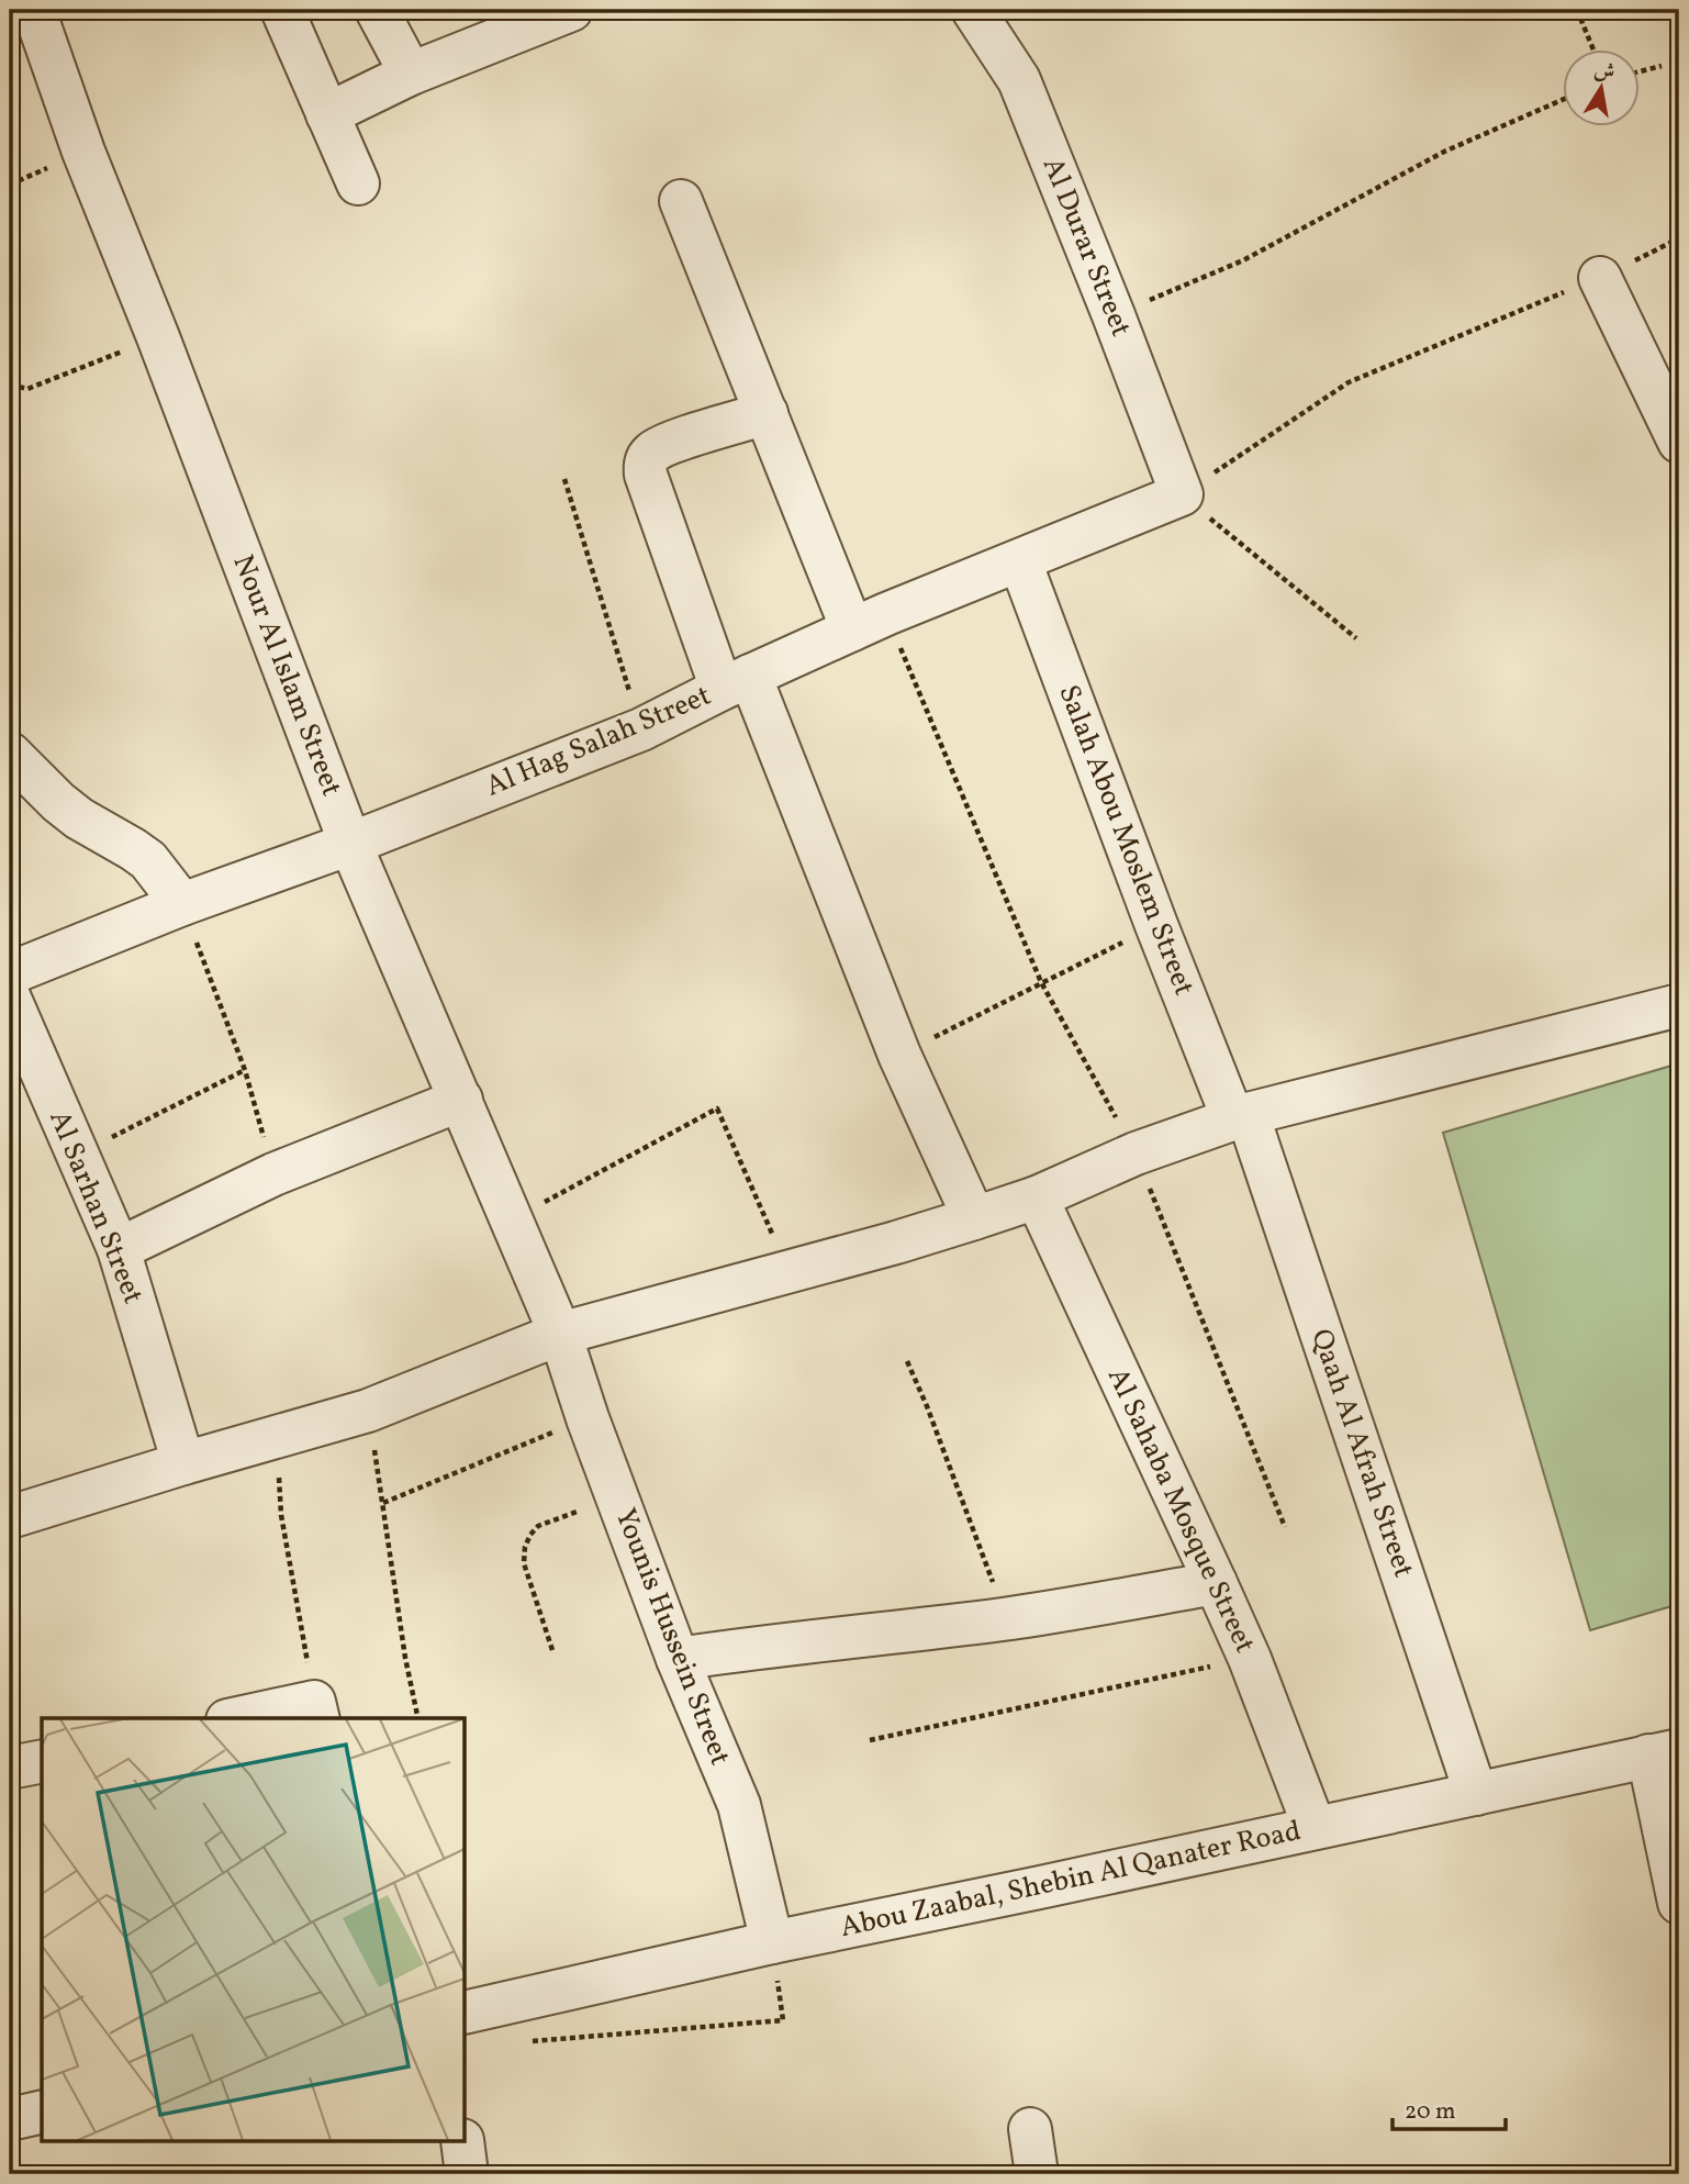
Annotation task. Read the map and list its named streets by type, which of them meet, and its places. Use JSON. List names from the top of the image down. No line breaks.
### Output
{"streets":{"street":["Al Durar Street","Nour Al Islam Street","Al Hag Salah Street","Salah Abou Moslem Street","Al Sarhan Street","Qaah Al Afrah Street","Al Sahaba Mosque Street","Younis Hussein Street","Abou Zaabal, Shebin Al Qanater Road"]},"crossings":[["Al Durar Street","Al Hag Salah Street"],["Nour Al Islam Street","Al Hag Salah Street"],["Nour Al Islam Street","Younis Hussein Street"],["Al Hag Salah Street","Salah Abou Moslem Street"],["Salah Abou Moslem Street","Qaah Al Afrah Street"],["Qaah Al Afrah Street","Abou Zaabal, Shebin Al Qanater Road"],["Al Sahaba Mosque Street","Abou Zaabal, Shebin Al Qanater Road"],["Younis Hussein Street","Abou Zaabal, Shebin Al Qanater Road"]],"scale_bar":"20 m","north":"top"}
